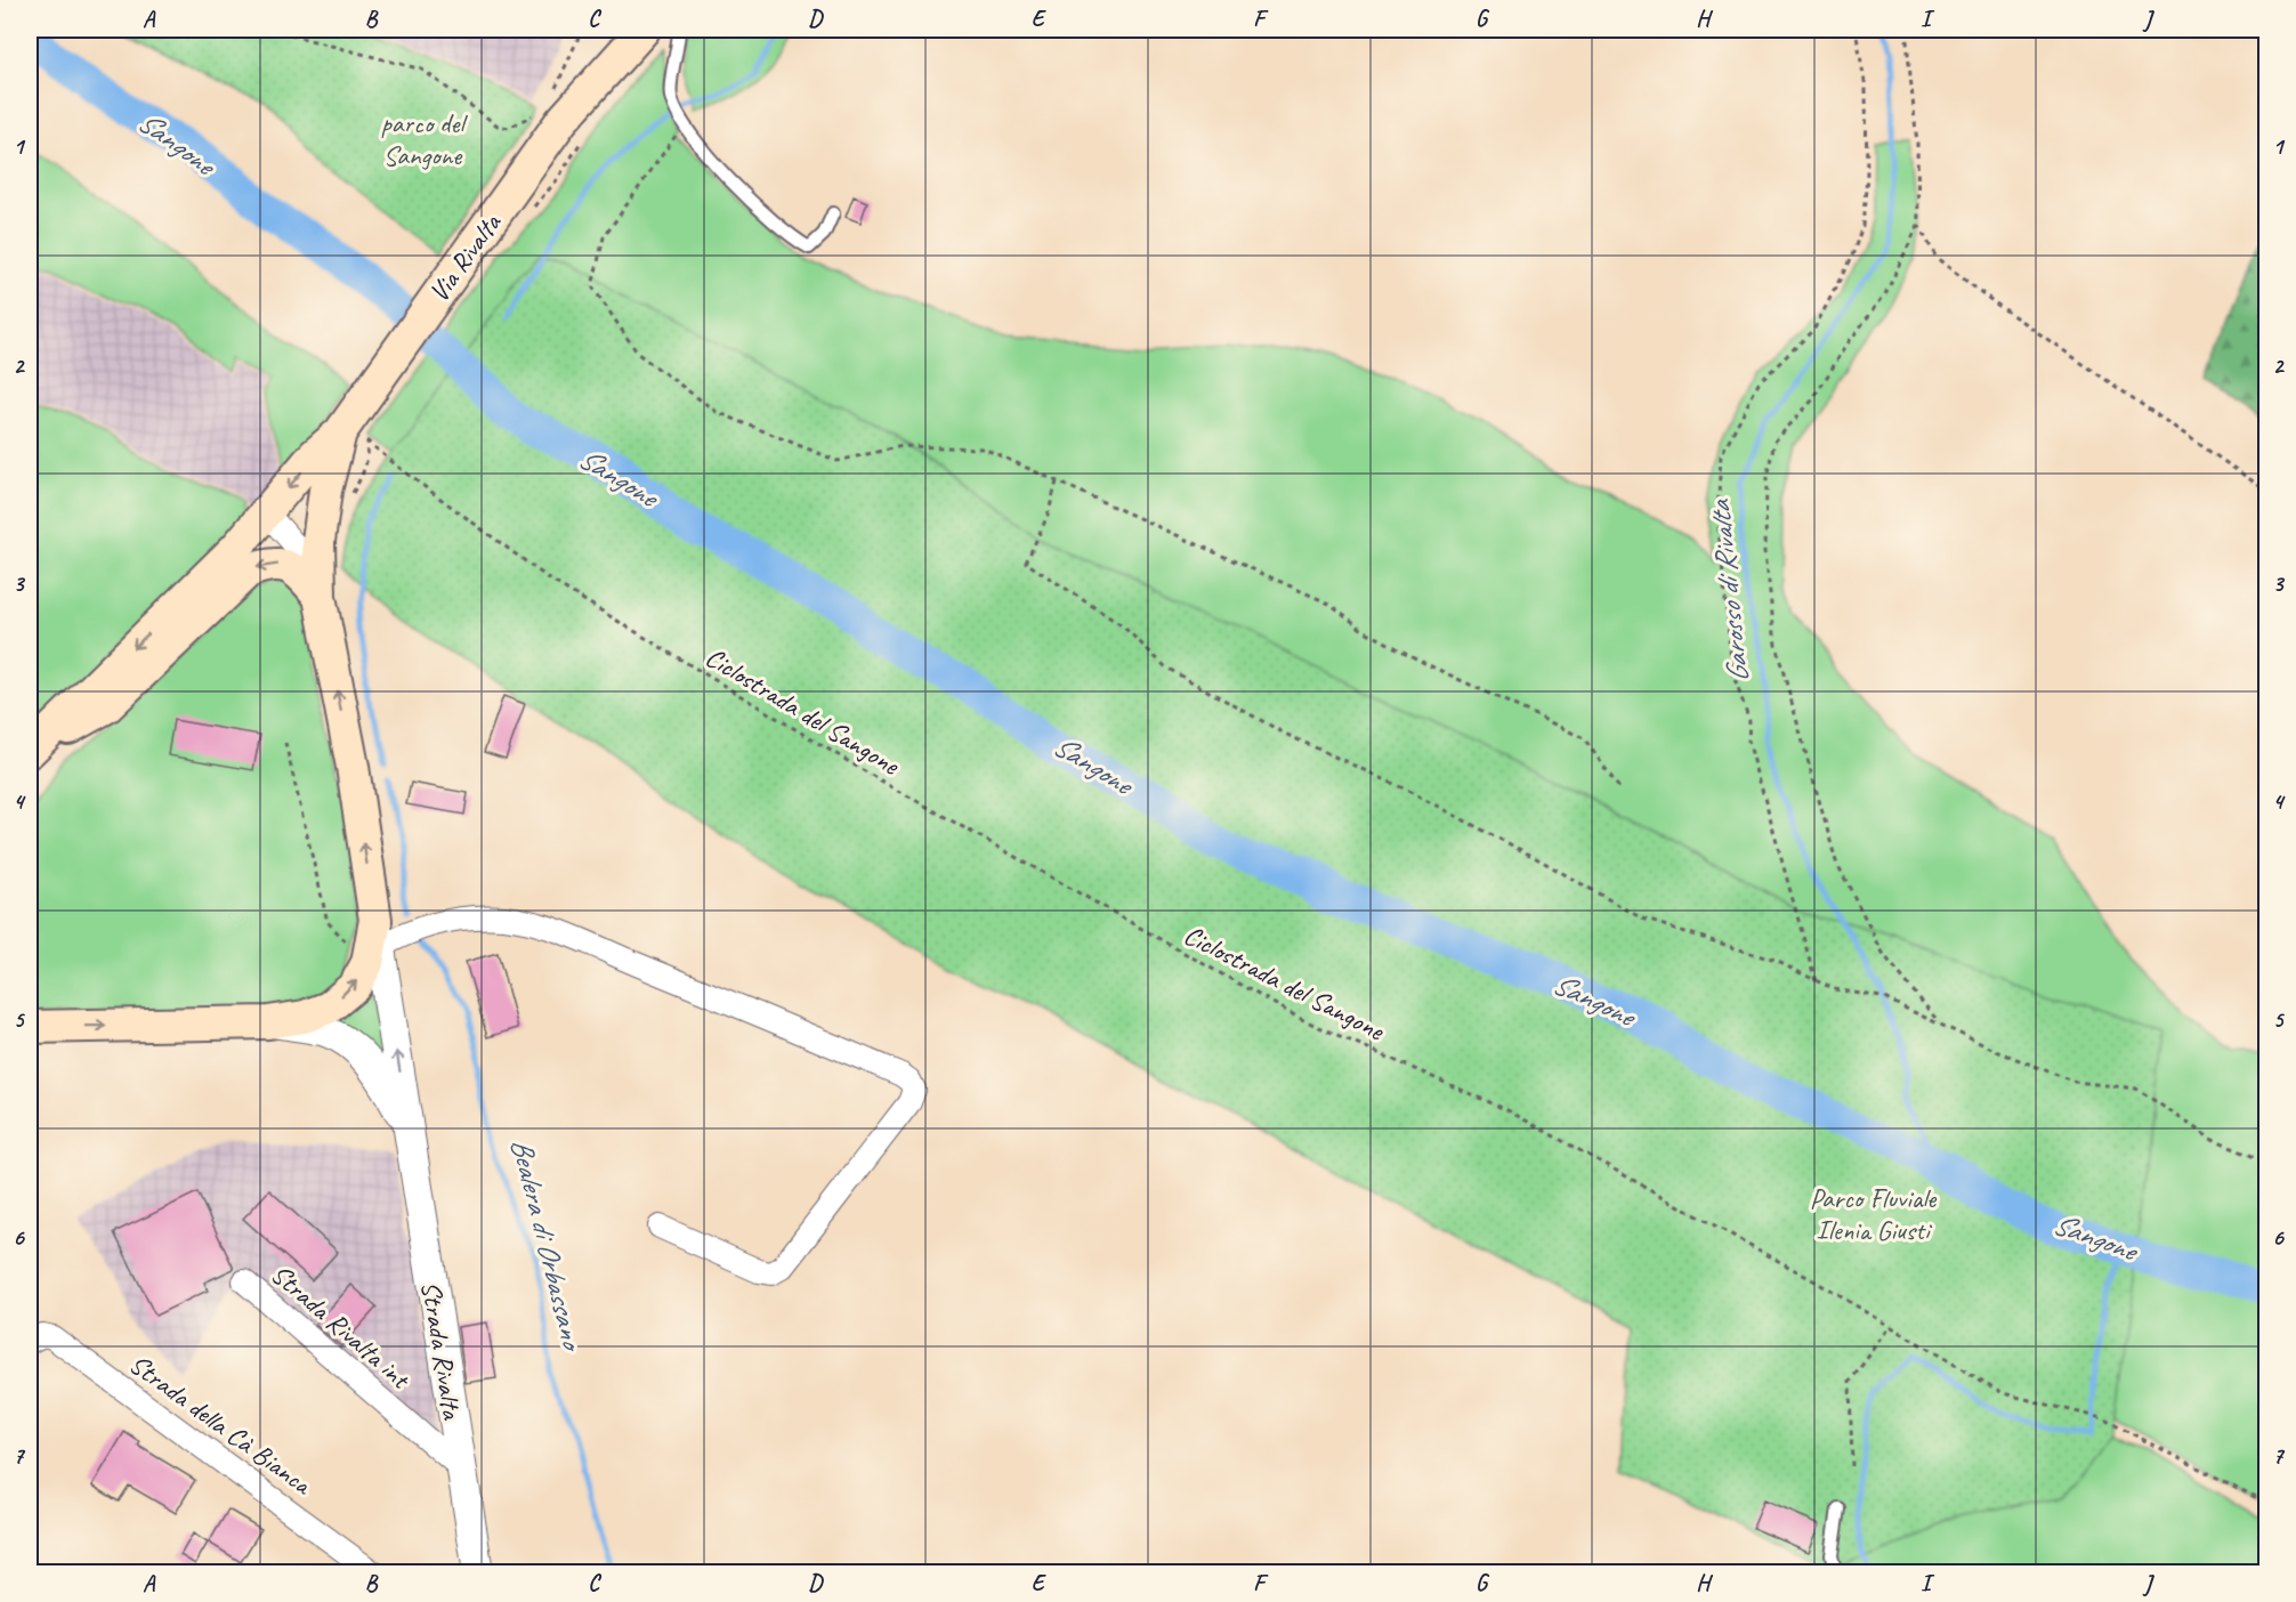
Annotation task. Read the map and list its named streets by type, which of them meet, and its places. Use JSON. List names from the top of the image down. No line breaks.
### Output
{"streets":{"main road":["Via Rivalta"],"street":["Strada Rivalta int","Strada Rivalta","Strada della Cà Bianca"],"path":["Ciclostrada del Sangone"]},"crossings":[["Via Rivalta","Ciclostrada del Sangone"],["Strada Rivalta int","Strada Rivalta"]],"water":["Sangone","Garosso di Rivalta","Bealera di Orbassano"],"parks":["parco del Sangone","Parco Fluviale Ilenia Giusti"],"grid":{"columns":["A","B","C","D","E","F","G","H","I","J"],"rows":["1","2","3","4","5","6","7"]}}
